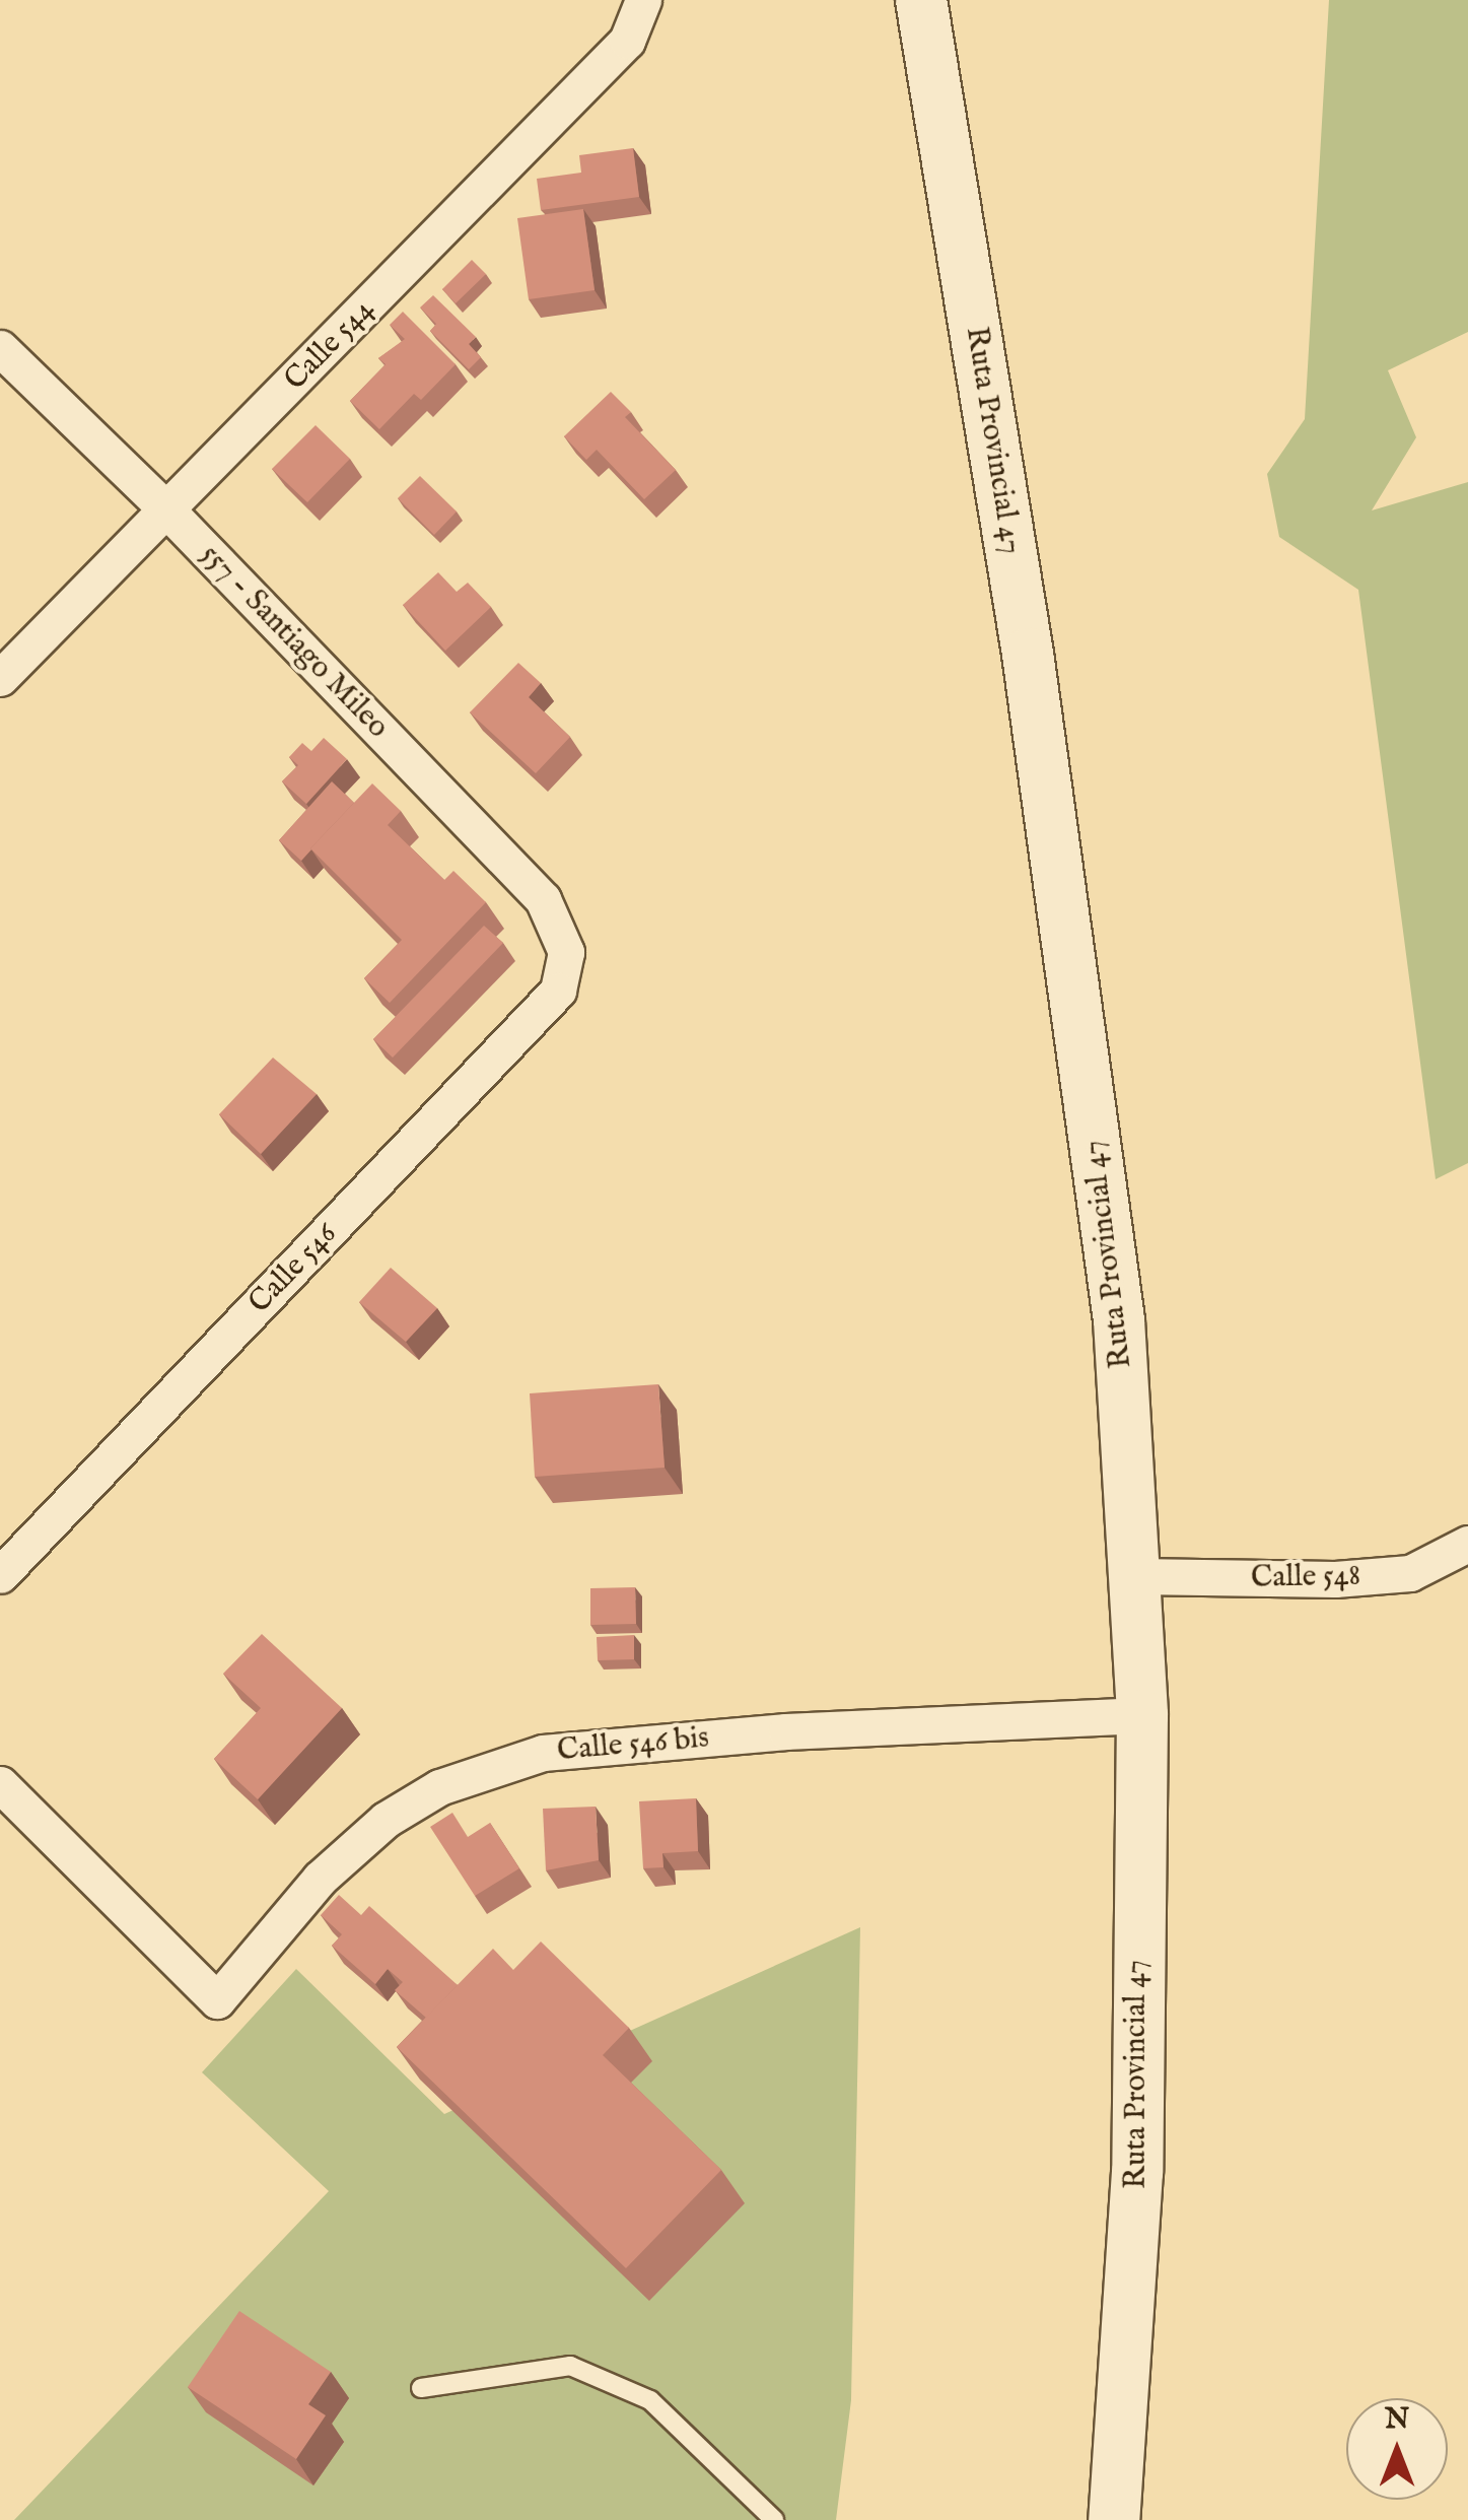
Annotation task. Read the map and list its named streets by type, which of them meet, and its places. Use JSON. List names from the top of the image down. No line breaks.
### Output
{"streets":{"main road":["Ruta Provincial 47"],"street":["Calle 544","557 - Santiago Mileo","Calle 546","Calle 548","Calle 546 bis"]},"crossings":[["Calle 544","557 - Santiago Mileo"],["Ruta Provincial 47","Calle 548"],["Ruta Provincial 47","Calle 546 bis"],["557 - Santiago Mileo","Calle 546"]],"north":"top"}
